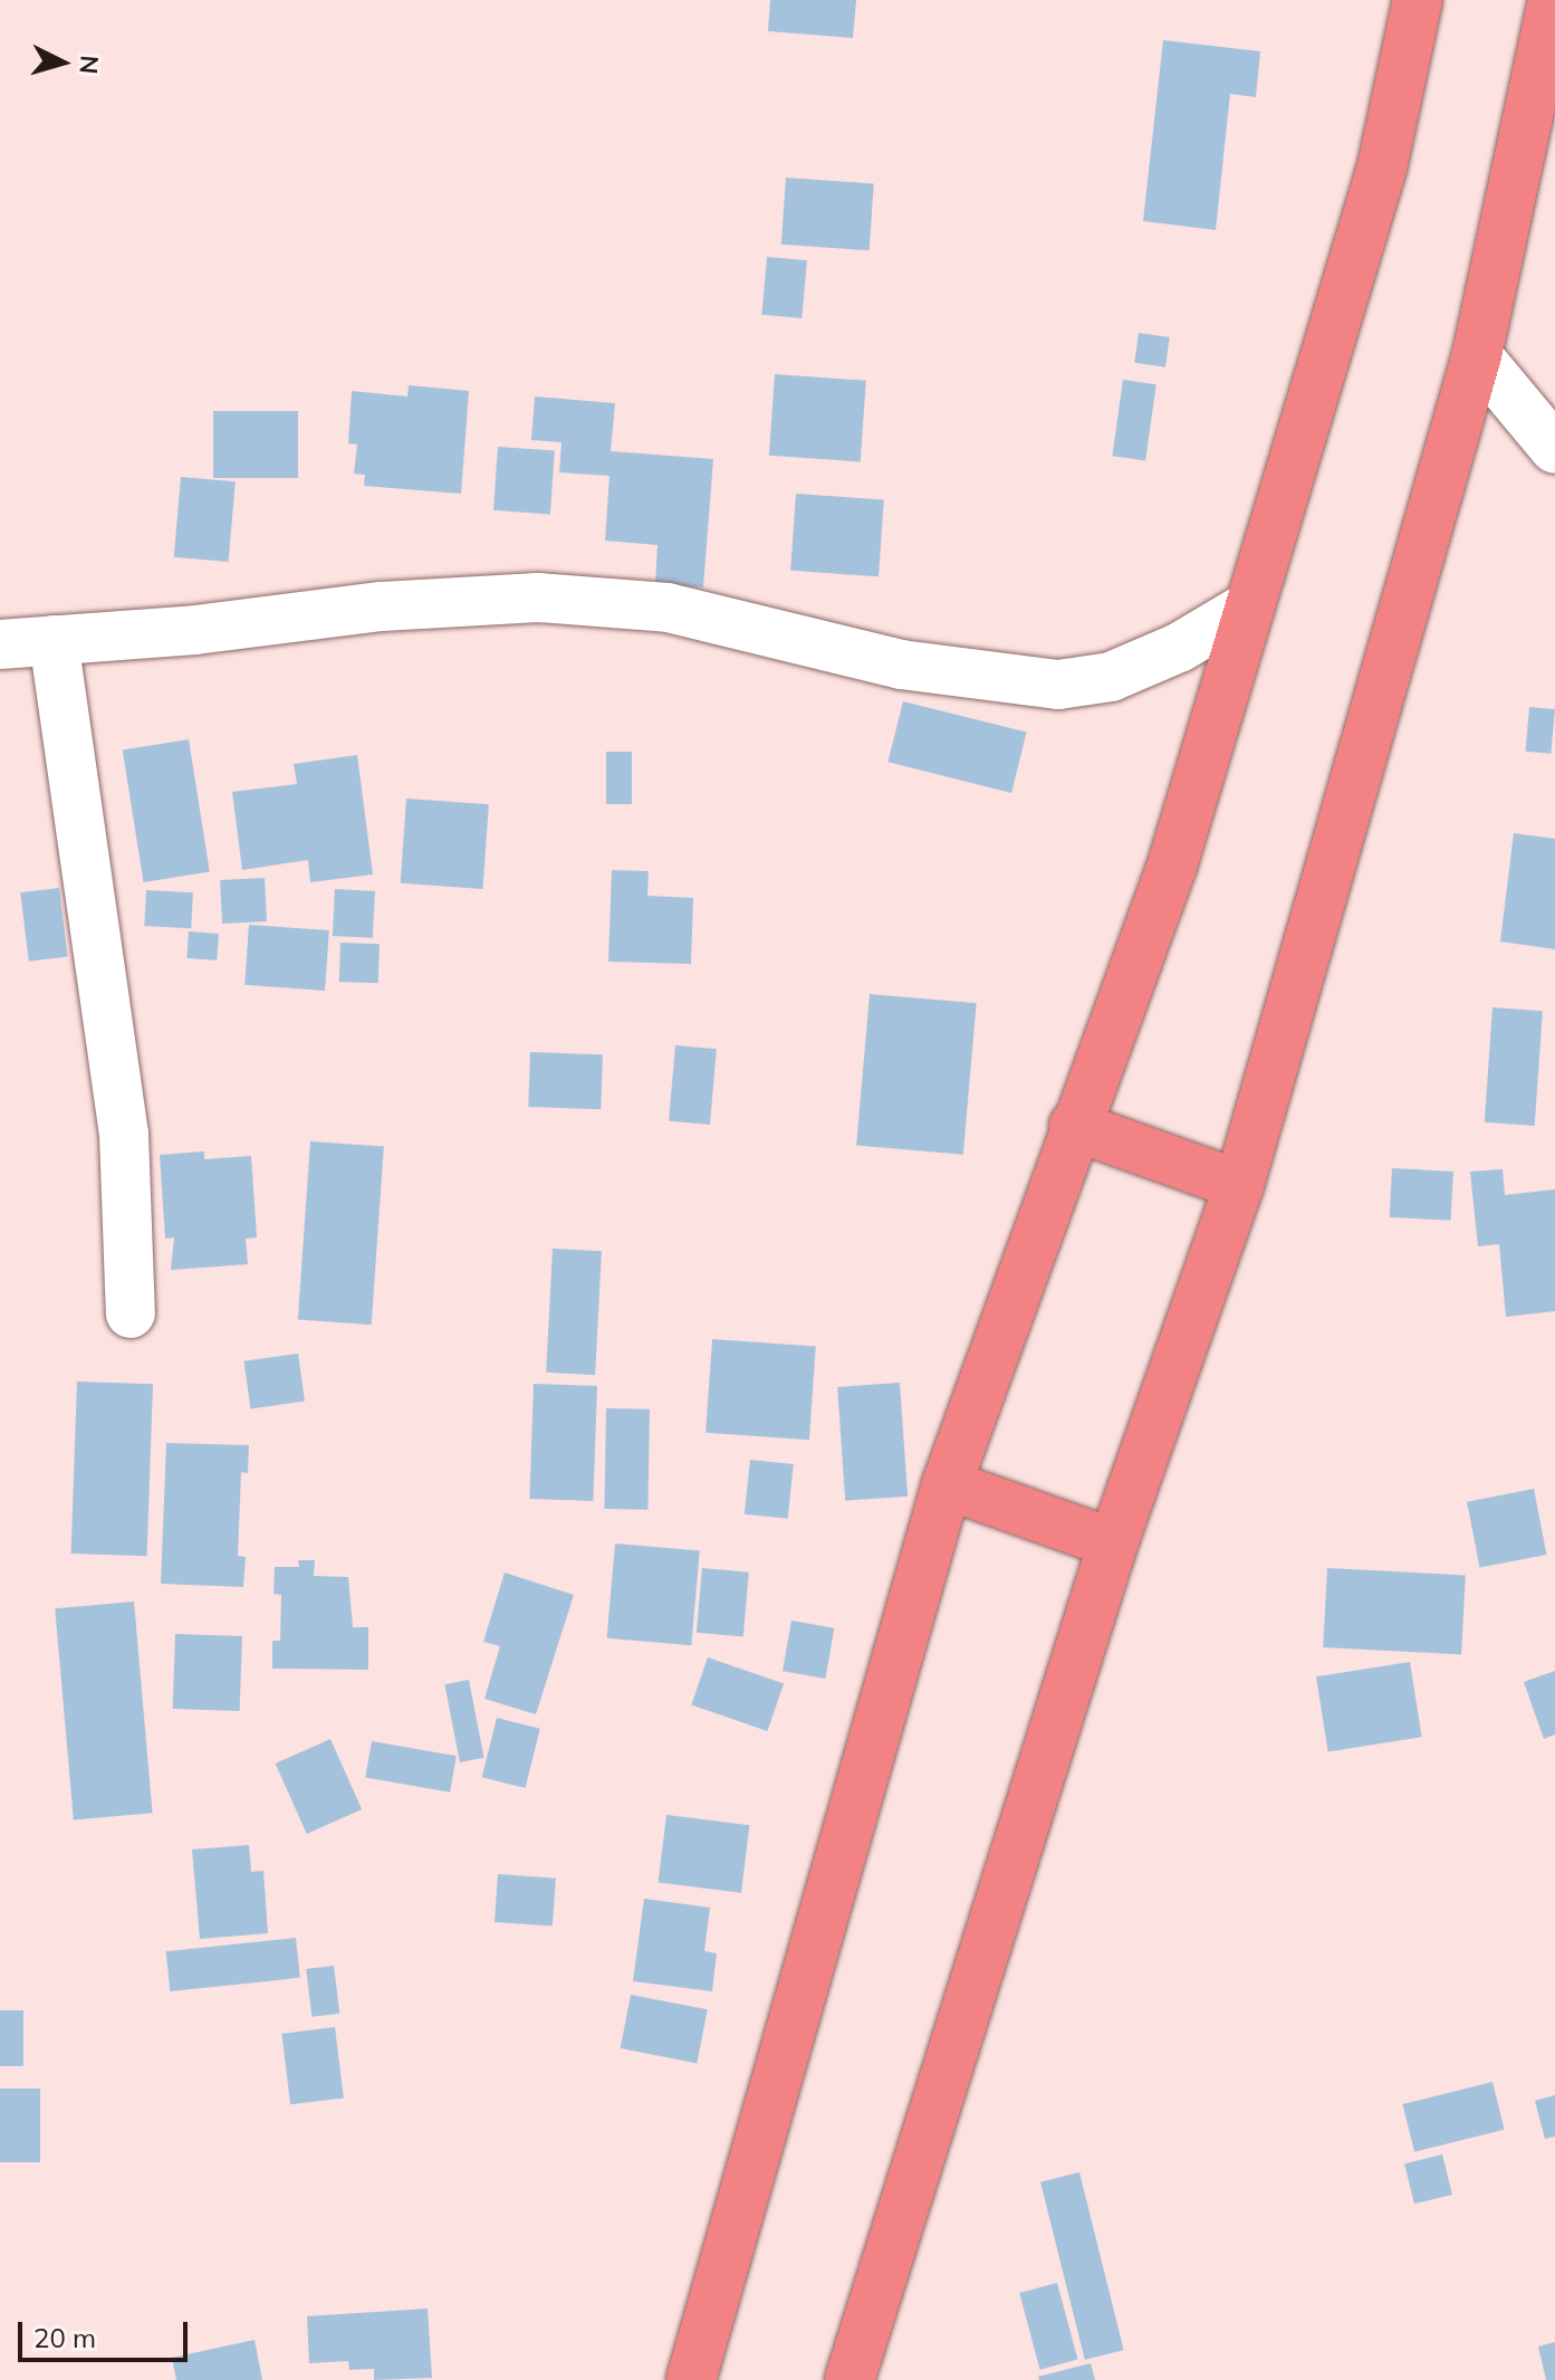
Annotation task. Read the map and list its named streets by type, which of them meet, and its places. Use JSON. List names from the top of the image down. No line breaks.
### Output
{"scale_bar":"20 m","north":"right"}
